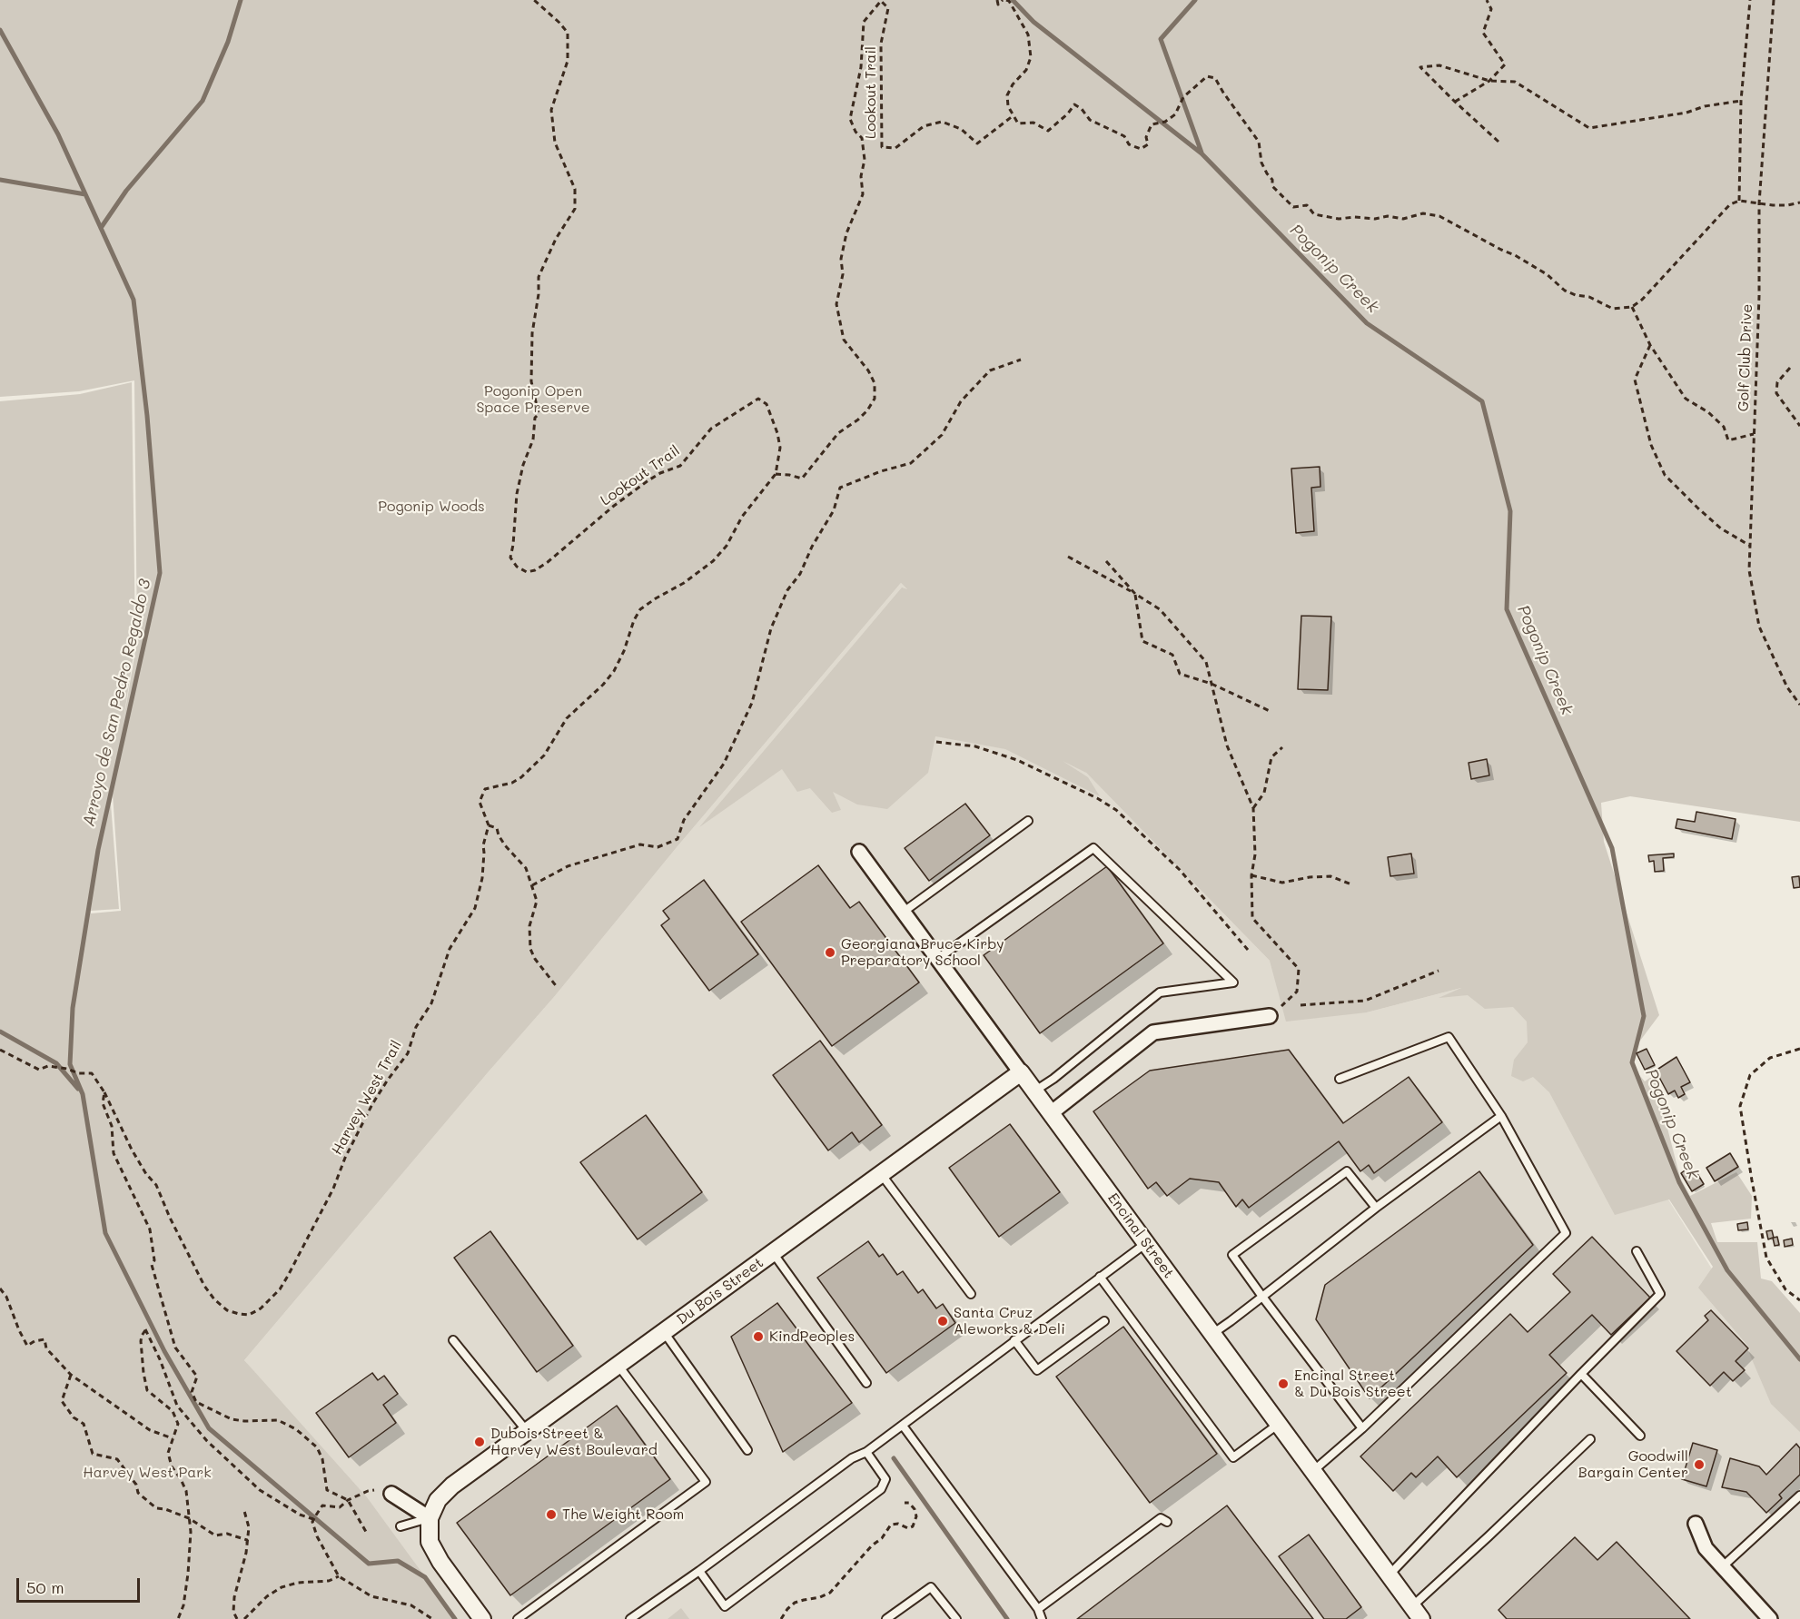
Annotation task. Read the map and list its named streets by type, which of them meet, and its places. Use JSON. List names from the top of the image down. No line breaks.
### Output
{"streets":{"street":["Encinal Street","Du Bois Street"],"path":["Lookout Trail","Golf Club Drive","Harvey West Trail"]},"crossings":[["Lookout Trail","Harvey West Trail"],["Encinal Street","Du Bois Street"]],"water":["Pogonip Creek","Arroyo de San Pedro Regaldo 3"],"parks":["Pogonip Open Space Preserve","Pogonip Woods","Harvey West Park"],"places":["Georgiana Bruce Kirby Preparatory School","Santa Cruz Aleworks & Deli","KindPeoples","Encinal Street & Du Bois Street","Dubois Street & Harvey West Boulevard","Goodwill Bargain Center","The Weight Room"],"scale_bar":"50 m"}
